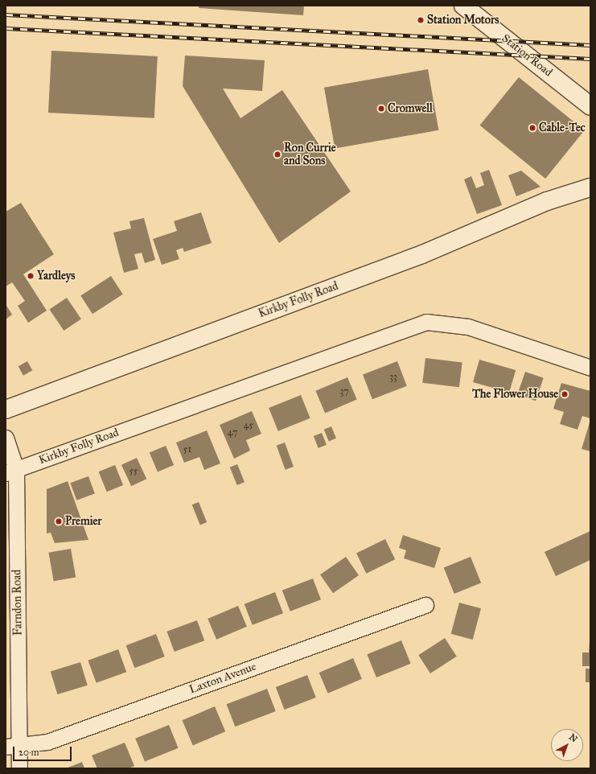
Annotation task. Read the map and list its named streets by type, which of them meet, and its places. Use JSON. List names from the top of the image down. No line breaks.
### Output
{"streets":{"main road":["Station Road","Kirkby Folly Road"],"street":["Farndon Road","Laxton Avenue"]},"crossings":[["Kirkby Folly Road","Farndon Road"],["Farndon Road","Laxton Avenue"]],"places":["Station Motors","Cromwell","Cable-Tec","Ron Currie and Sons","Yardleys","The Flower House","Premier"],"house_numbers":["33","37","45","47","51","55"],"scale_bar":"20 m","north":"top right"}
